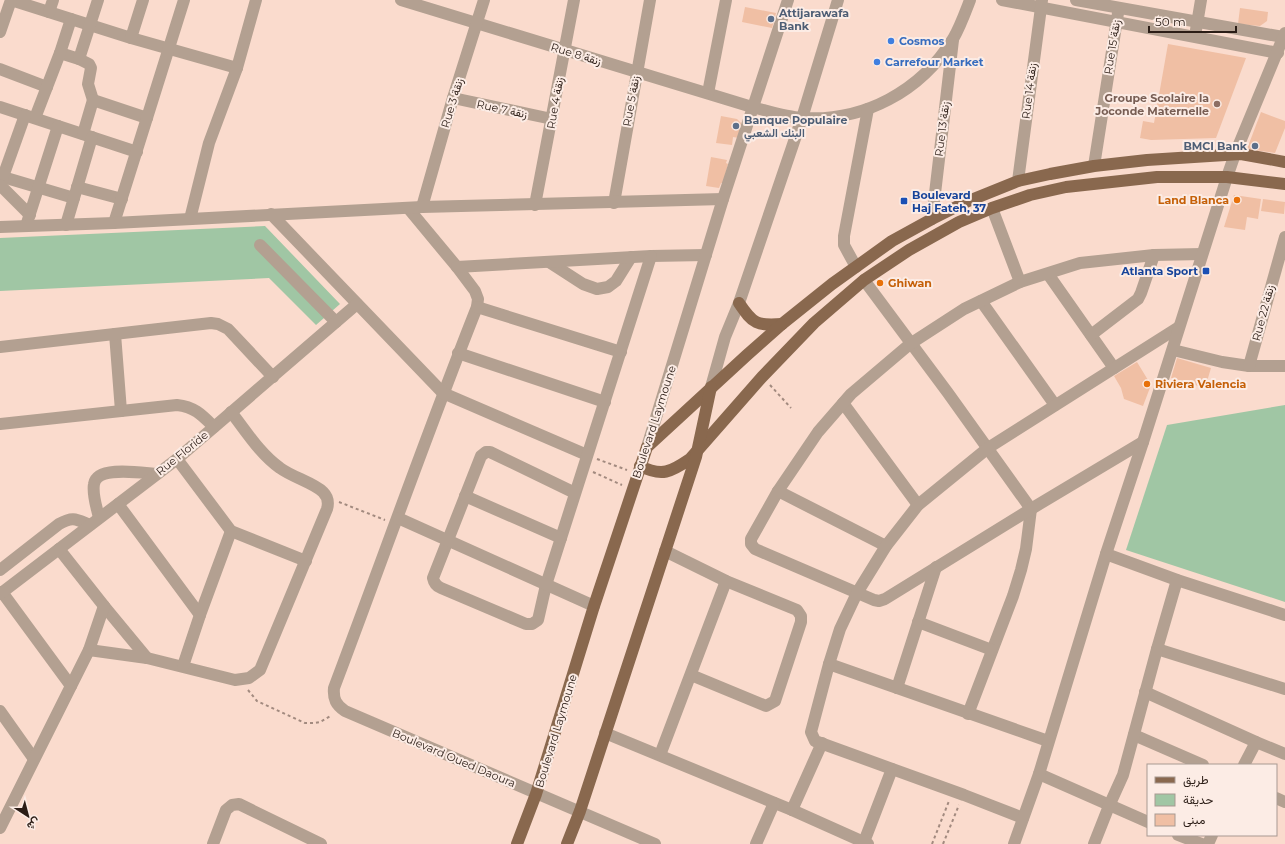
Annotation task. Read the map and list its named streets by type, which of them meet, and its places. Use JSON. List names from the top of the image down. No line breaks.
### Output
{"streets":{"main road":["Boulevard Laymoune"],"street":["Rue 15 زنقة","Rue 8 زنقة","Rue 14 زنقة","Rue 5 زنقة","Rue 3 زنقة","Rue 4 زنقة","Rue 7 زنقة","Rue 13 زنقة","Rue 22 زنقة","Rue Floride","Boulevard Oued Daoura"]},"crossings":[["Rue 8 زنقة","Rue 5 زنقة"],["Rue 8 زنقة","Rue 3 زنقة"],["Rue 8 زنقة","Rue 4 زنقة"],["Rue 8 زنقة","Rue 13 زنقة"],["Rue 8 زنقة","Boulevard Laymoune"],["Rue 3 زنقة","Rue 7 زنقة"],["Rue 4 زنقة","Rue 7 زنقة"],["Boulevard Laymoune","Boulevard Oued Daoura"]],"places":{"other":["Attijarawafa Bank","Cosmos","Carrefour Market","Groupe Scolaire la Joconde Maternelle","Banque Populaire البنك الشعبي","BMCI Bank","Land Blanca","Ghiwan","Riviera Valencia"],"transit":["Boulevard Haj Fateh, 37","Atlanta Sport"]},"legend":["طريق","حديقة","مبنى"],"scale_bar":"50 m","north":"bottom right"}
